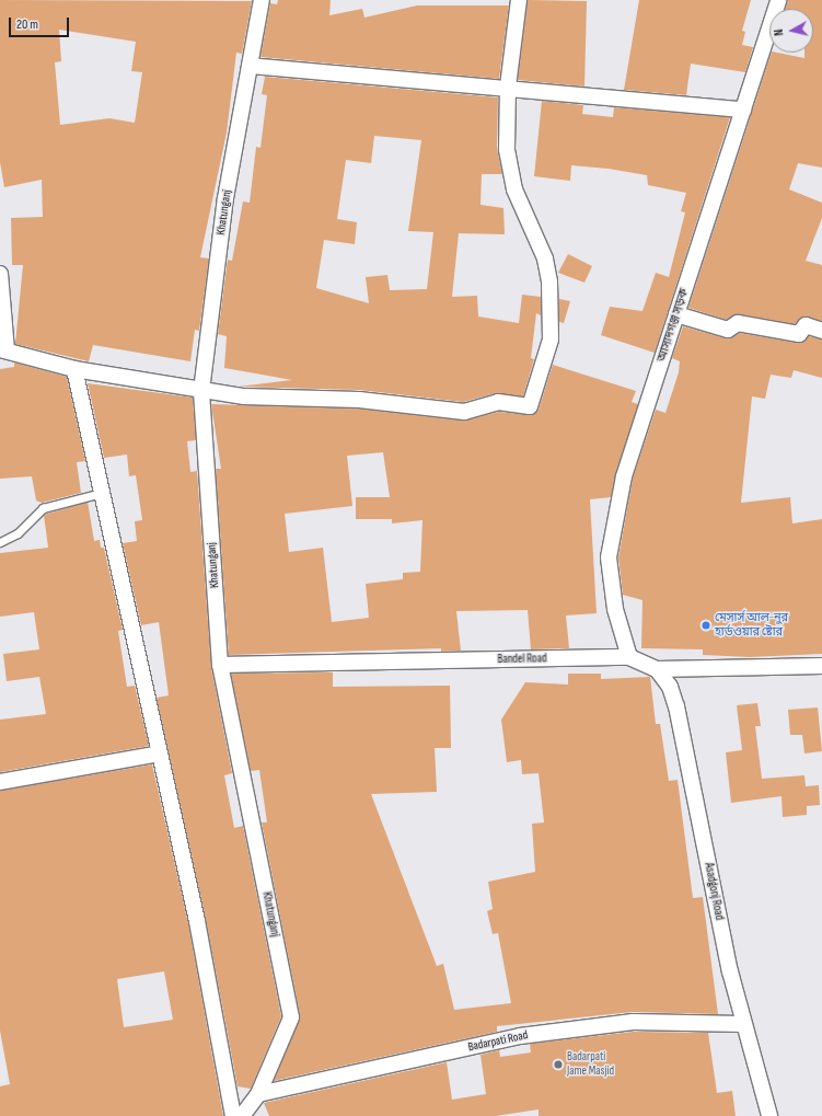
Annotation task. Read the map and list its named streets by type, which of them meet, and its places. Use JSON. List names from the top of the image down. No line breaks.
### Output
{"streets":{"street":["Khatunganj","আসাদগঞ্জ সড়ক","Bandel Road","Asadgonj Road","Badarpati Road"]},"crossings":[["Khatunganj","Bandel Road"],["Khatunganj","Badarpati Road"],["আসাদগঞ্জ সড়ক","Bandel Road"],["Bandel Road","Asadgonj Road"],["Asadgonj Road","Badarpati Road"]],"places":["মেসার্স আল-নুর হার্ডওয়ার ষ্টোর","Badarpati Jame Masjid"],"scale_bar":"20 m","north":"left"}
